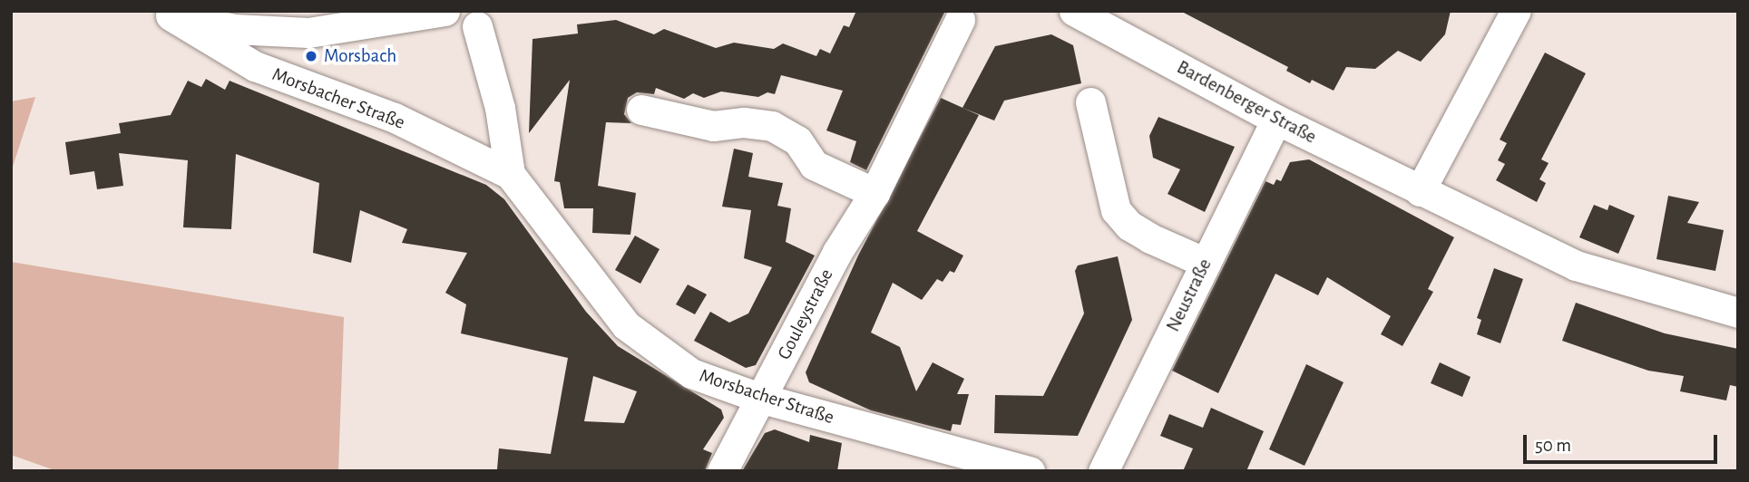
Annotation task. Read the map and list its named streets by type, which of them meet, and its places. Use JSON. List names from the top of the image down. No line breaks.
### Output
{"streets":{"street":["Morsbacher Straße","Bardenberger Straße","Neustraße","Gouleystraße"]},"crossings":[["Morsbacher Straße","Gouleystraße"],["Bardenberger Straße","Neustraße"]],"places":["Morsbach"],"scale_bar":"50 m"}
